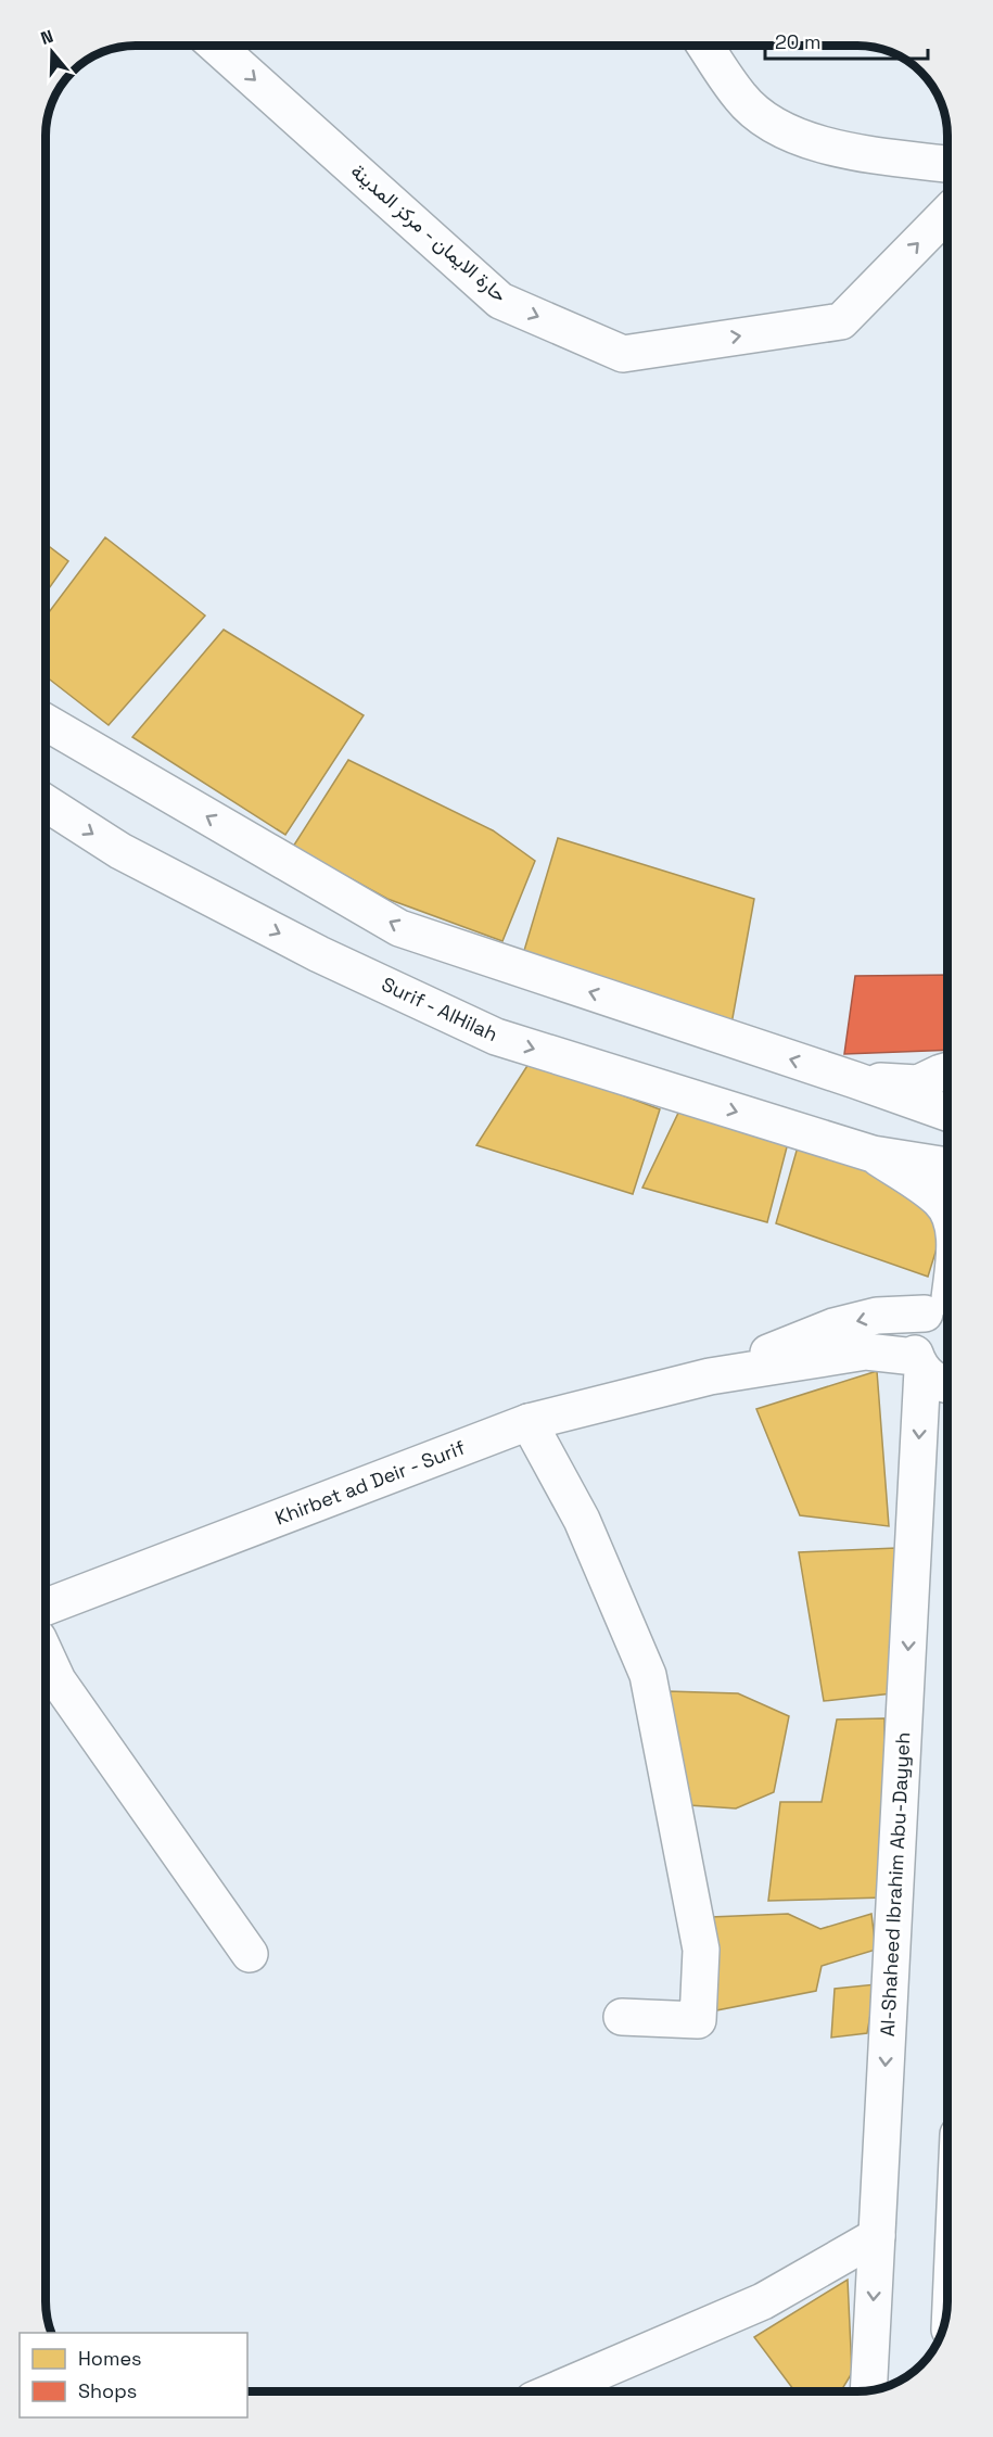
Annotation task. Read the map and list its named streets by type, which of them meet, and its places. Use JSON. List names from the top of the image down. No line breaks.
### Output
{"streets":{"main road":["حارة الايمان - مركز المدينة","Surif - AlHilah","Khirbet ad Deir - Surif","Al-Shaheed Ibrahim Abu-Dayyeh"]},"crossings":[["Surif - AlHilah","Al-Shaheed Ibrahim Abu-Dayyeh"],["Khirbet ad Deir - Surif","Al-Shaheed Ibrahim Abu-Dayyeh"]],"one_way":["حارة الايمان - مركز المدينة","Al-Shaheed Ibrahim Abu-Dayyeh"],"legend":["Homes","Shops"],"scale_bar":"20 m","north":"top"}
